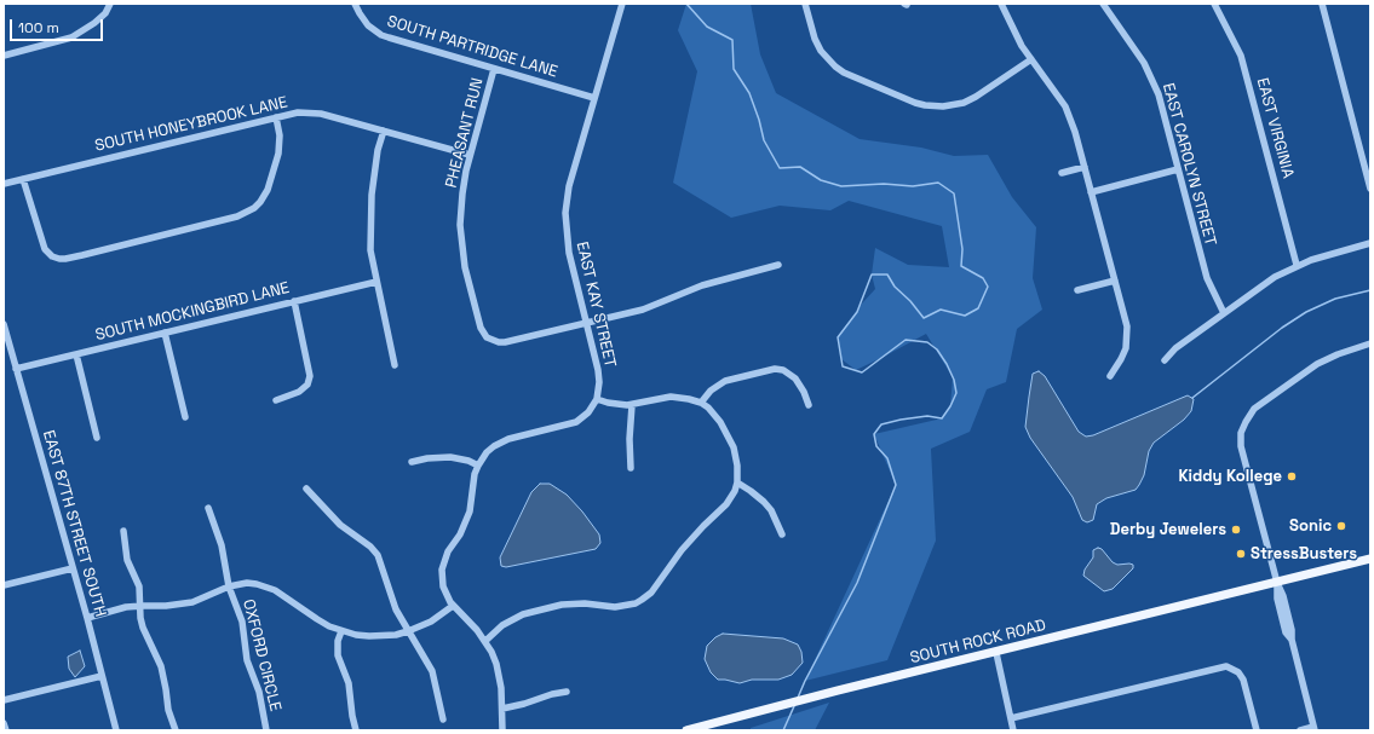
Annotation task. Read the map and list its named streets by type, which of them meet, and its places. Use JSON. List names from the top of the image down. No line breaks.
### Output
{"streets":{"main road":["SOUTH ROCK ROAD"],"street":["SOUTH PARTRIDGE LANE","SOUTH HONEYBROOK LANE","EAST VIRGINIA","PHEASANT RUN","EAST CAROLYN STREET","EAST KAY STREET","SOUTH MOCKINGBIRD LANE","EAST 87TH STREET SOUTH","OXFORD CIRCLE"]},"crossings":[["SOUTH PARTRIDGE LANE","PHEASANT RUN"],["SOUTH PARTRIDGE LANE","EAST KAY STREET"],["SOUTH HONEYBROOK LANE","PHEASANT RUN"],["PHEASANT RUN","EAST KAY STREET"],["SOUTH MOCKINGBIRD LANE","EAST 87TH STREET SOUTH"]],"places":["Kiddy Kollege","Sonic","Derby Jewelers","StressBusters"],"scale_bar":"100 m"}
